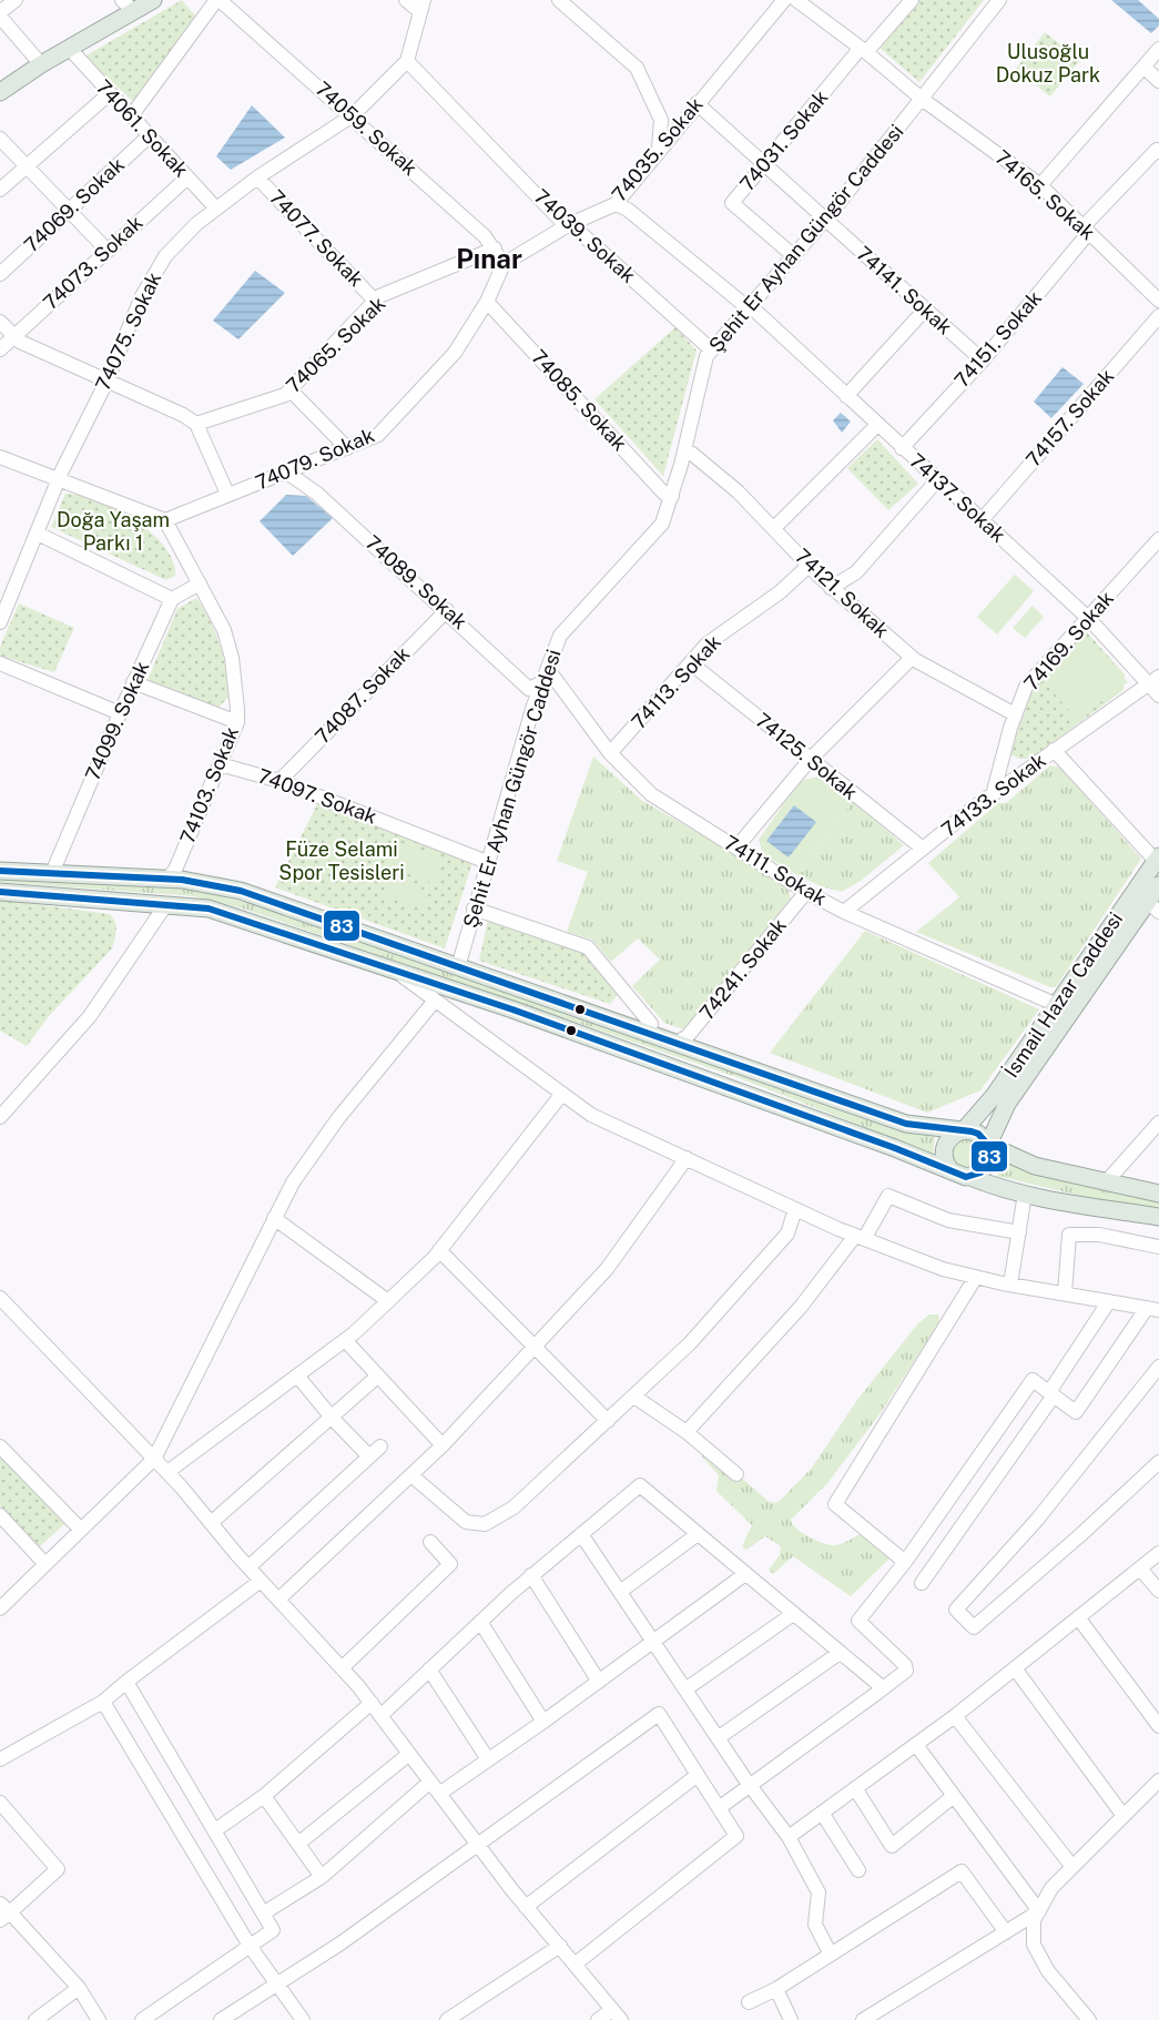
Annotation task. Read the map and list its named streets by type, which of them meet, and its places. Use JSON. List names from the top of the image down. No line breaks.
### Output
{"streets":{"main road":["İsmail Hazar Caddesi"],"street":["74061. Sokak","74059. Sokak","74031. Sokak","74035. Sokak","74165. Sokak","74069. Sokak","74039. Sokak","74077. Sokak","Şehit Er Ayhan Güngör Caddesi","74073. Sokak","74141. Sokak","74075. Sokak","74151. Sokak","74065. Sokak","74085. Sokak","74157. Sokak","74079. Sokak","74137. Sokak","74089. Sokak","74121. Sokak","74169. Sokak","74113. Sokak","74087. Sokak","74099. Sokak","74125. Sokak","74103. Sokak","74133. Sokak","74097. Sokak","74111. Sokak","74241. Sokak"]},"crossings":[["74061. Sokak","74069. Sokak"],["74061. Sokak","74073. Sokak"],["74061. Sokak","74075. Sokak"],["74059. Sokak","74035. Sokak"],["74059. Sokak","74075. Sokak"],["74059. Sokak","74065. Sokak"],["74059. Sokak","74079. Sokak"],["74031. Sokak","74165. Sokak"],["74031. Sokak","Şehit Er Ayhan Güngör Caddesi"],["74031. Sokak","74141. Sokak"],["74035. Sokak","74039. Sokak"],["74035. Sokak","74141. Sokak"],["74035. Sokak","74079. Sokak"],["74035. Sokak","74137. Sokak"],["74165. Sokak","Şehit Er Ayhan Güngör Caddesi"],["74165. Sokak","74151. Sokak"],["74039. Sokak","Şehit Er Ayhan Güngör Caddesi"],["74039. Sokak","74075. Sokak"],["74077. Sokak","74075. Sokak"],["74077. Sokak","74065. Sokak"],["Şehit Er Ayhan Güngör Caddesi","74141. Sokak"],["Şehit Er Ayhan Güngör Caddesi","74085. Sokak"],["Şehit Er Ayhan Güngör Caddesi","74137. Sokak"],["Şehit Er Ayhan Güngör Caddesi","74089. Sokak"],["Şehit Er Ayhan Güngör Caddesi","74121. Sokak"],["Şehit Er Ayhan Güngör Caddesi","74097. Sokak"],["Şehit Er Ayhan Güngör Caddesi","74111. Sokak"],["74141. Sokak","74151. Sokak"],["74151. Sokak","74137. Sokak"],["74085. Sokak","74079. Sokak"],["74157. Sokak","74137. Sokak"],["74079. Sokak","74089. Sokak"],["74079. Sokak","74103. Sokak"],["74137. Sokak","74169. Sokak"],["74137. Sokak","74133. Sokak"],["74089. Sokak","74087. Sokak"],["74089. Sokak","74111. Sokak"],["74121. Sokak","74169. Sokak"],["74121. Sokak","74113. Sokak"],["74169. Sokak","74133. Sokak"],["74113. Sokak","74125. Sokak"],["74113. Sokak","74111. Sokak"],["74087. Sokak","74097. Sokak"],["74125. Sokak","74133. Sokak"],["74103. Sokak","74097. Sokak"],["74133. Sokak","74111. Sokak"],["74111. Sokak","74241. Sokak"],["74111. Sokak","İsmail Hazar Caddesi"]],"districts":["Pınar"],"parks":["Ulusoğlu Dokuz Park","Doğa Yaşam Parkı 1","Füze Selami Spor Tesisleri"],"lines":["transit line 83"]}
